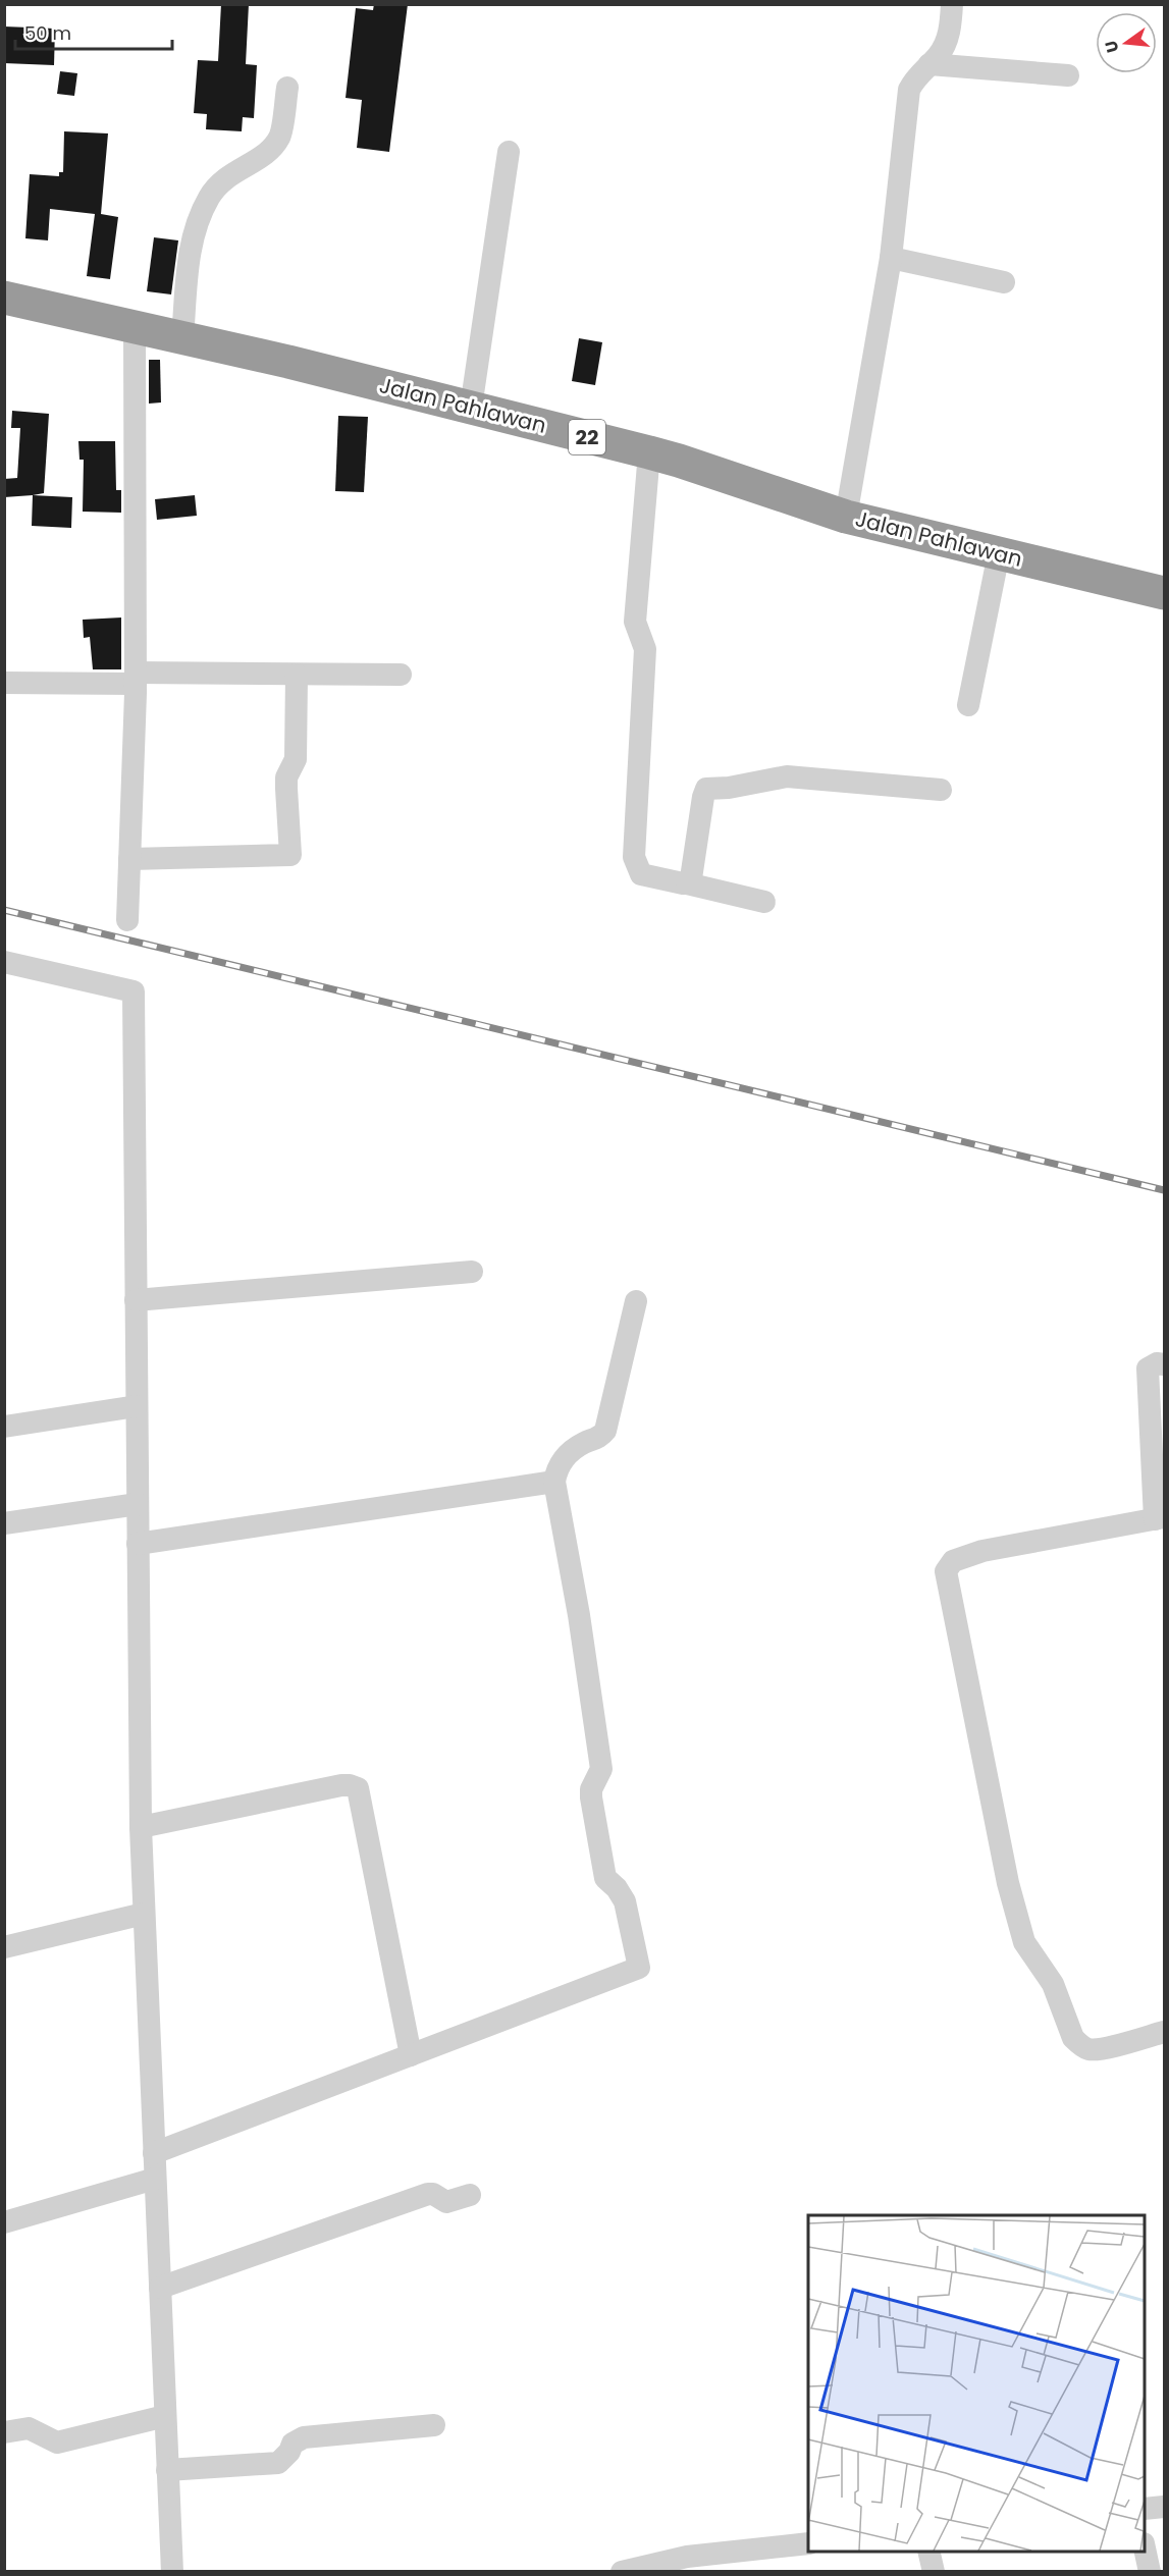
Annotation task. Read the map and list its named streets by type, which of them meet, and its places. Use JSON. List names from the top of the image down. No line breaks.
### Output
{"streets":{"highway":["Jalan Pahlawan","22"]},"scale_bar":"50 m","north":"left"}
